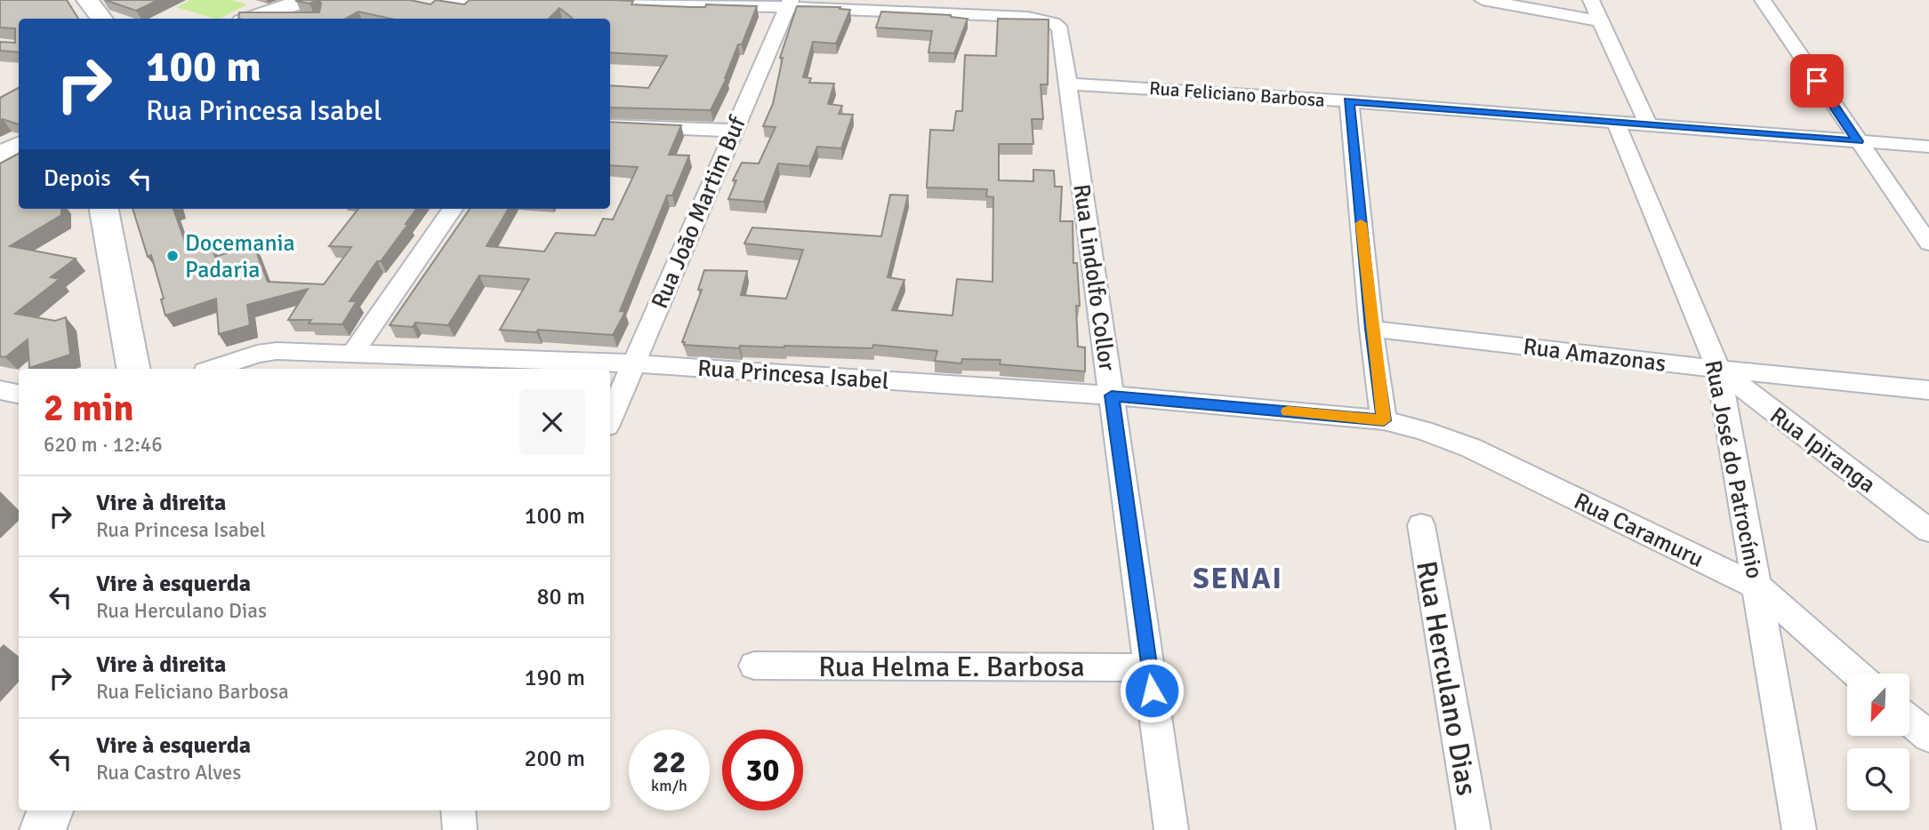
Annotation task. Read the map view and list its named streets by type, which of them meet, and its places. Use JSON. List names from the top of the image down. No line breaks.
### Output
{"streets":{"street":["Rua Feliciano Barbosa","Rua João Martim Buf","Rua Lindolfo Collor","Rua Amazonas","Rua Princesa Isabel","Rua Ipiranga","Rua José do Patrocínio","Rua Caramuru","Rua Helma E. Barbosa","Rua Herculano Dias"]},"crossings":[["Rua Feliciano Barbosa","Rua Lindolfo Collor"],["Rua Feliciano Barbosa","Rua José do Patrocínio"],["Rua João Martim Buf","Rua Lindolfo Collor"],["Rua João Martim Buf","Rua Princesa Isabel"],["Rua Lindolfo Collor","Rua Princesa Isabel"],["Rua Lindolfo Collor","Rua Helma E. Barbosa"],["Rua Amazonas","Rua Ipiranga"],["Rua Amazonas","Rua José do Patrocínio"],["Rua Princesa Isabel","Rua Caramuru"],["Rua Ipiranga","Rua José do Patrocínio"],["Rua José do Patrocínio","Rua Caramuru"]],"districts":["SENAI"],"places":["Docemania Padaria"],"north":"bottom left","page":{"turn":["100 m","Rua Princesa Isabel"],"then":"Depois","heading":["2 min","620 m · 12:46"],"list":[{"name":"Vire à direita","note":"Rua Princesa Isabel","value":"100 m"},{"name":"Vire à esquerda","note":"Rua Herculano Dias","value":"80 m"},{"name":"Vire à direita","note":"Rua Feliciano Barbosa","value":"190 m"},{"name":"Vire à esquerda","note":"Rua Castro Alves","value":"200 m"}],"speed":"22 km/h","limit":"30"}}
